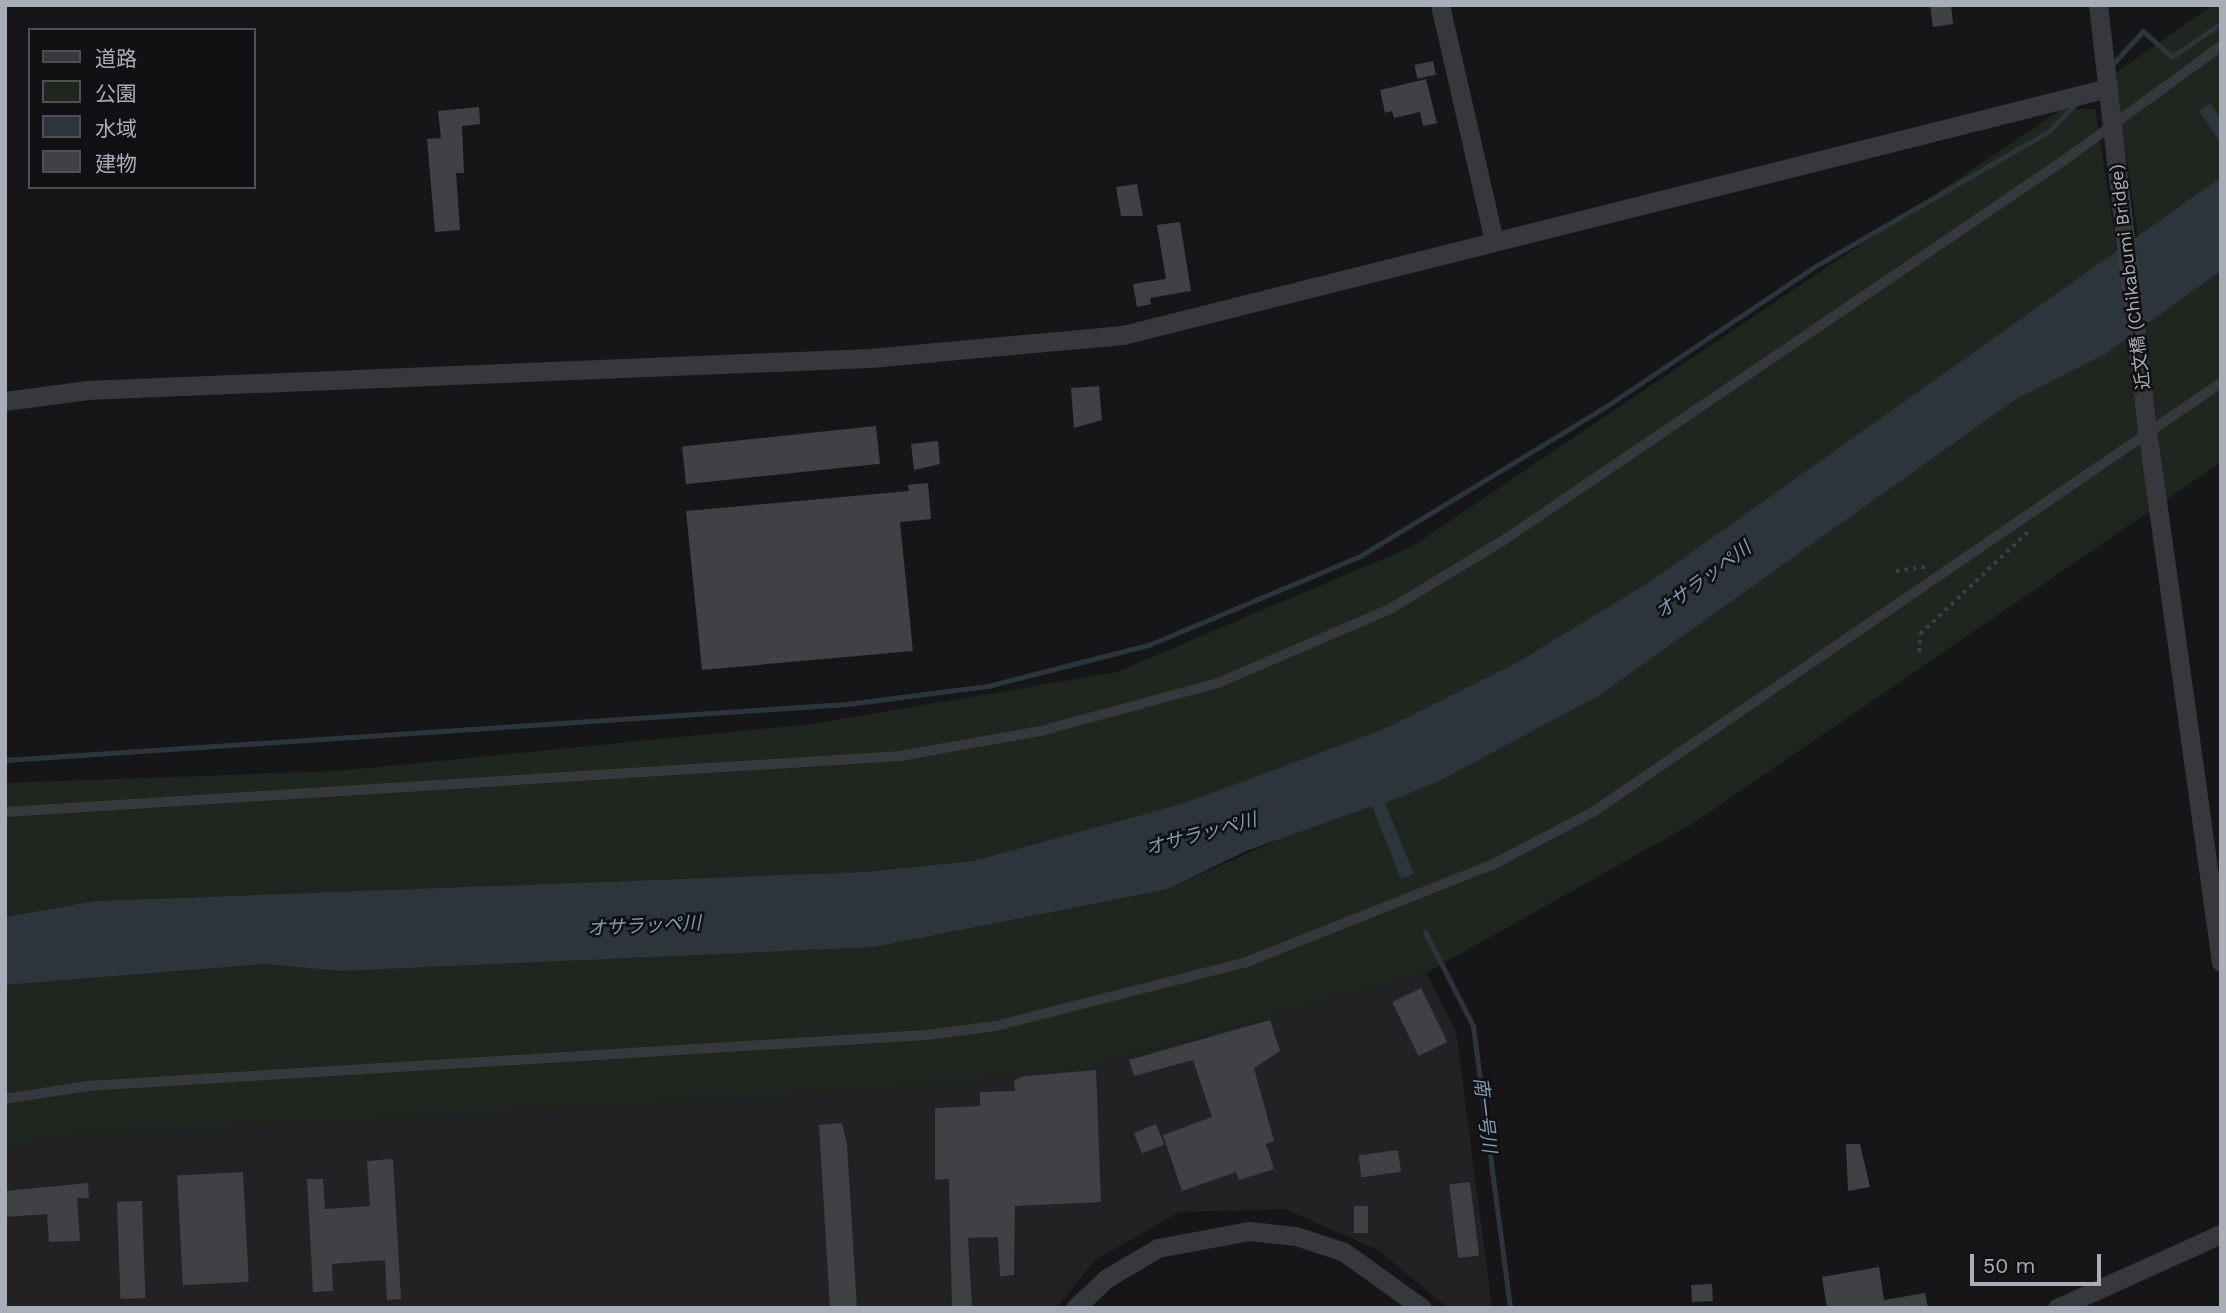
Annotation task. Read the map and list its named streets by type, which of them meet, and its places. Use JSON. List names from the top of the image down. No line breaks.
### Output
{"streets":{"street":["近文橋 (Chikabumi Bridge)"]},"water":["オサラッペ川","南一号川"],"legend":["道路","公園","水域","建物"],"scale_bar":"50 m"}
